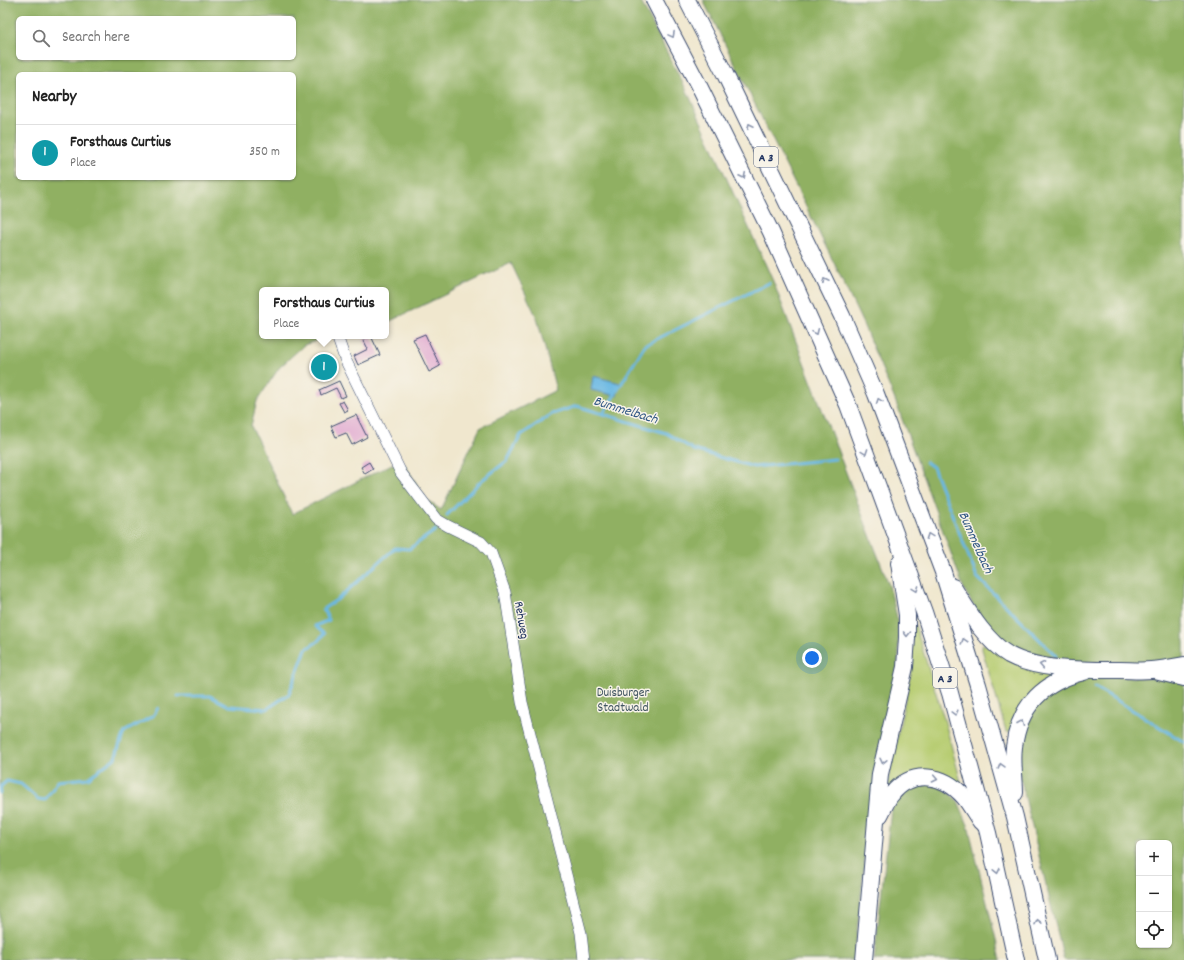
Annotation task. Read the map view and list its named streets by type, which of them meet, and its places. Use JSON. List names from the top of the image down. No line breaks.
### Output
{"streets":{"highway":["A 3"],"lane":["Rehweg"]},"water":["Bummelbach"],"parks":["Duisburger Stadtwald"],"page":{"search":"Search here","heading":"Nearby","list":[{"mark":"1","name":"Forsthaus Curtius","note":"Place","value":"350 m"}],"popup":["Forsthaus Curtius","Place"],"pins":"1","map_buttons":["+","−"]}}
